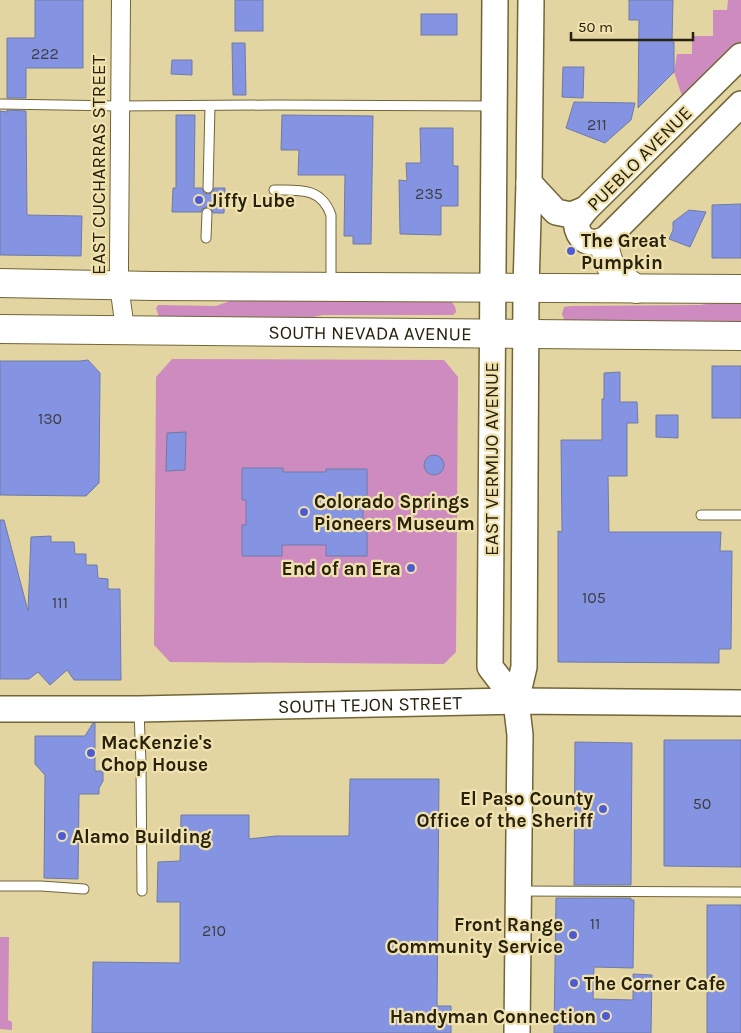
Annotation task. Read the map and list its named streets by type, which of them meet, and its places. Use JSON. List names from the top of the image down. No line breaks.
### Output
{"streets":{"main road":["SOUTH NEVADA AVENUE"],"street":["PUEBLO AVENUE","EAST CUCHARRAS STREET","EAST VERMIJO AVENUE","SOUTH TEJON STREET"]},"crossings":[["EAST CUCHARRAS STREET","SOUTH NEVADA AVENUE"],["SOUTH NEVADA AVENUE","EAST VERMIJO AVENUE"],["EAST VERMIJO AVENUE","SOUTH TEJON STREET"]],"places":["Jiffy Lube","The Great Pumpkin","Colorado Springs Pioneers Museum","End of an Era","MacKenzie's Chop House","El Paso County Office of the Sheriff","Alamo Building","Front Range Community Service","The Corner Cafe","Handyman Connection"],"house_numbers":["222","211","235","130","105","111","50","11","210"],"scale_bar":"50 m"}
